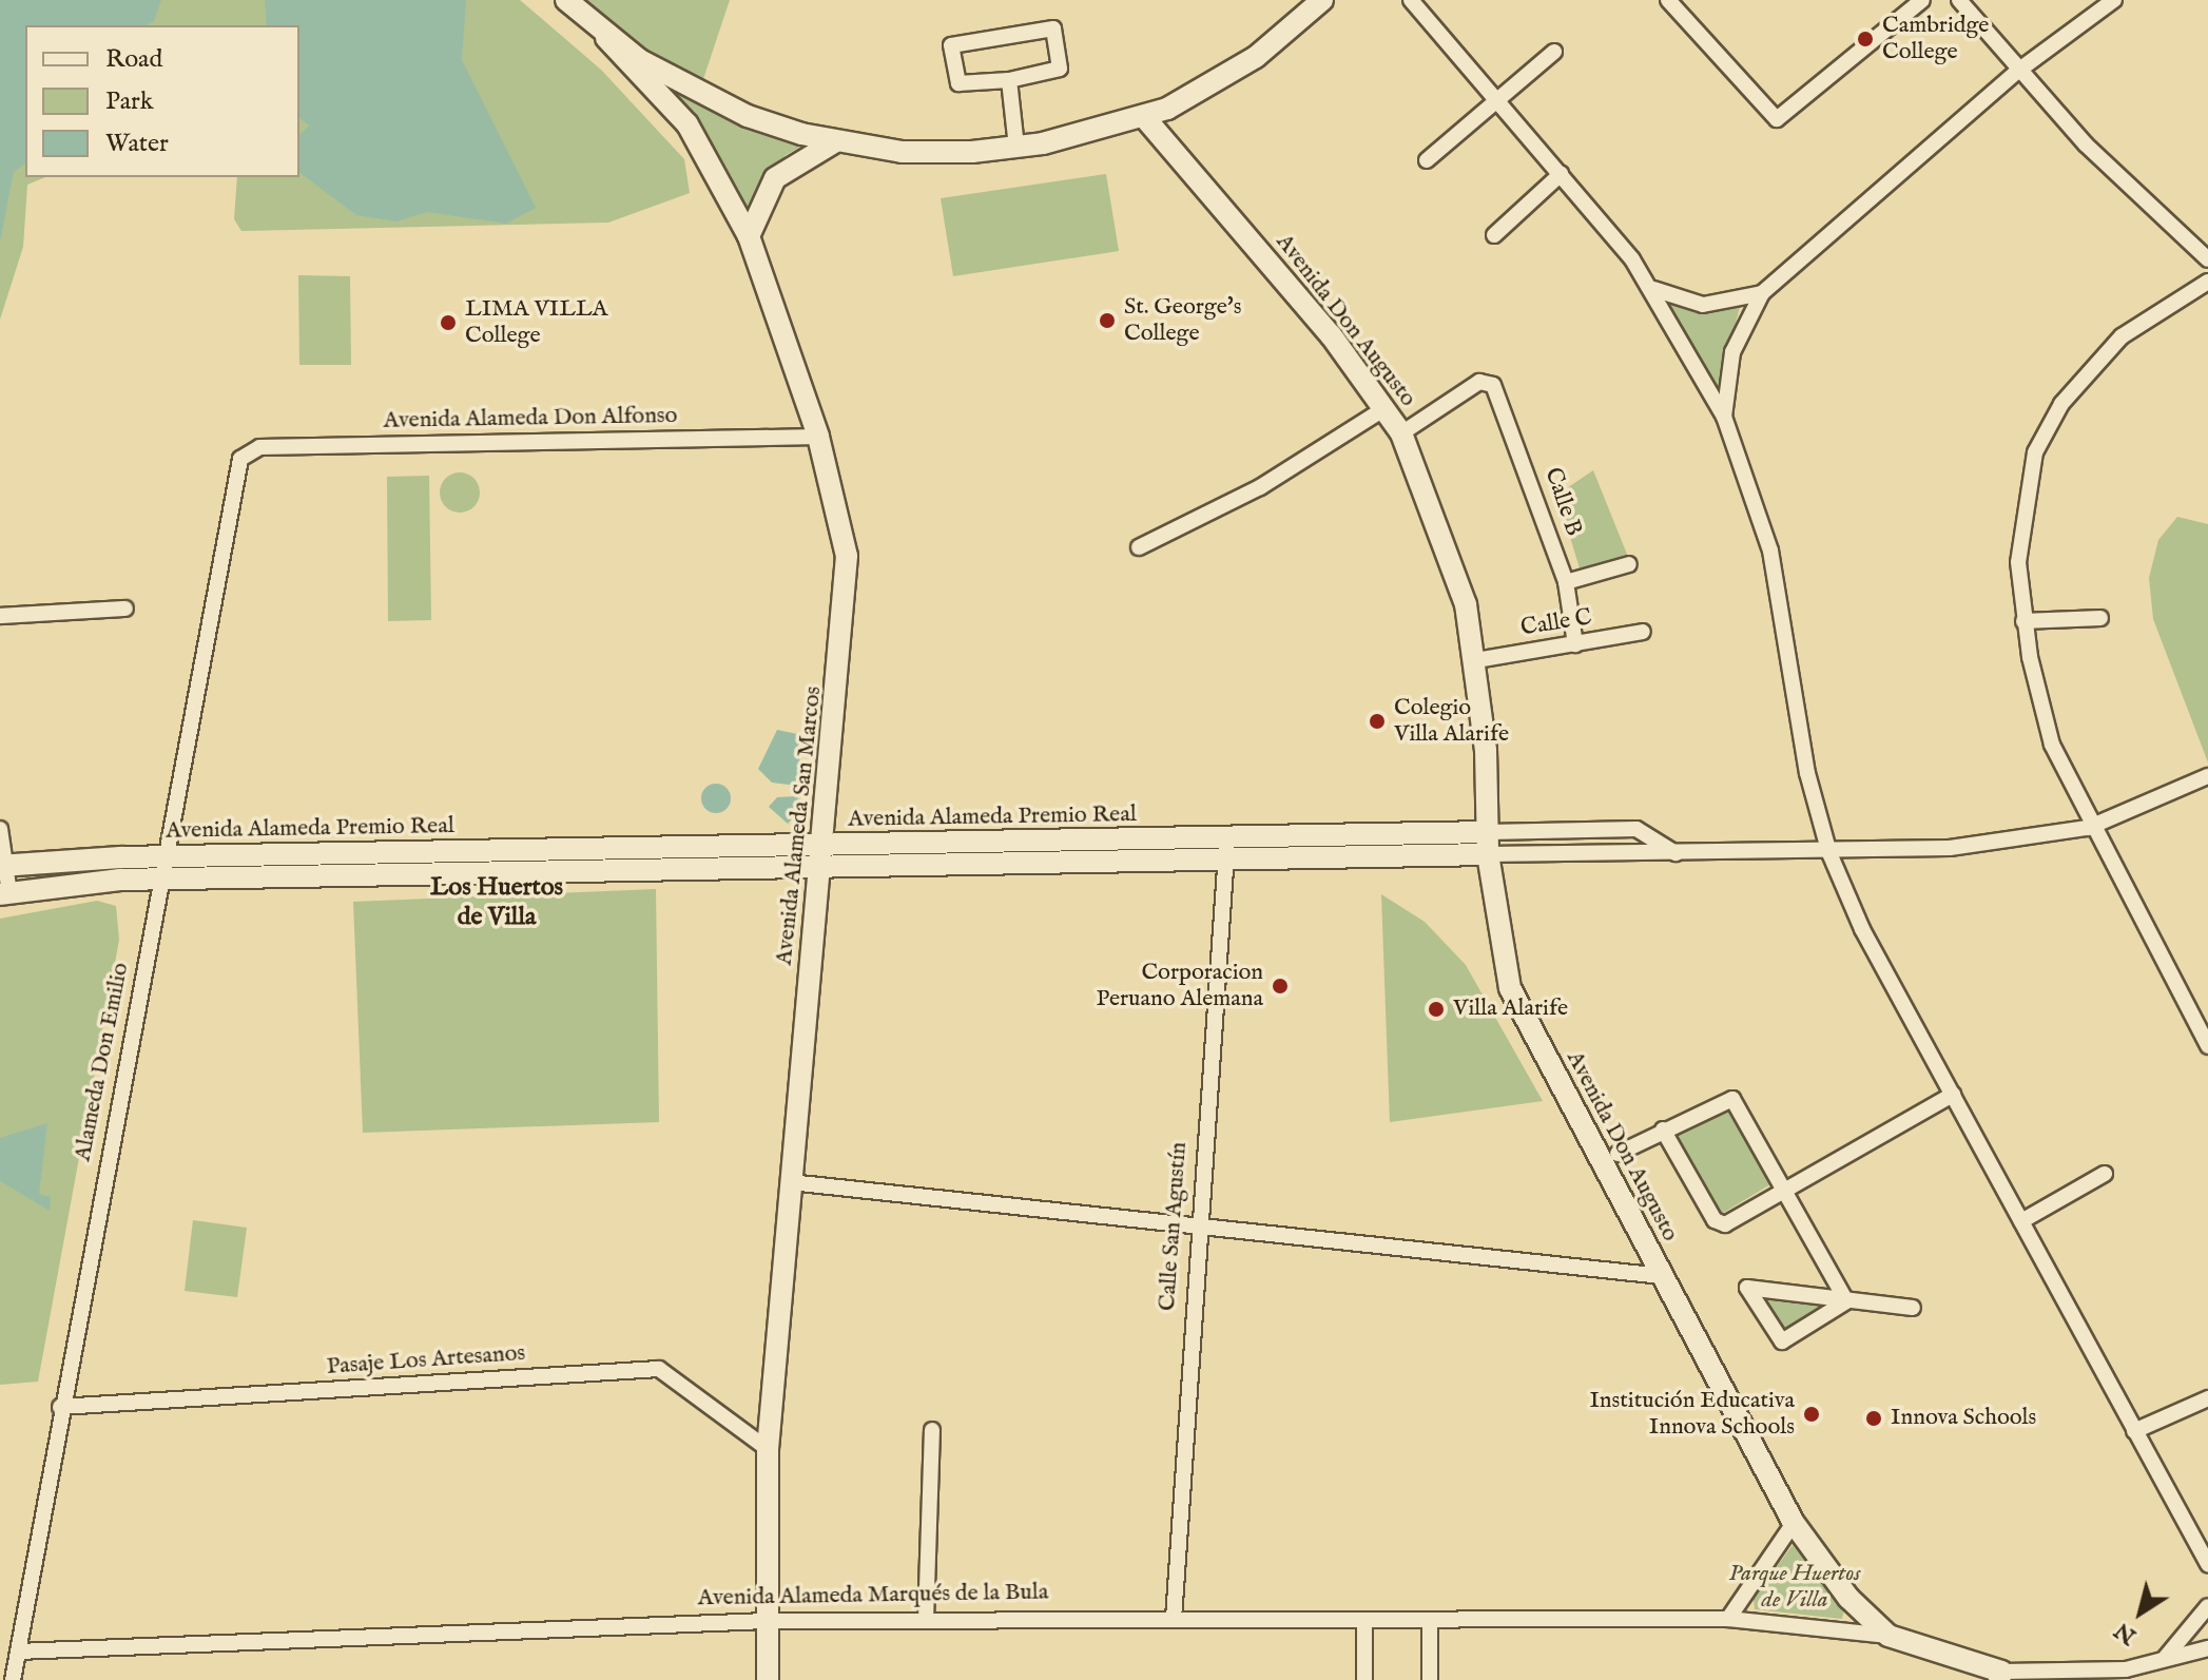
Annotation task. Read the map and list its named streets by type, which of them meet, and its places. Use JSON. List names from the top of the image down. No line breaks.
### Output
{"streets":{"street":["Avenida Don Augusto","Avenida Alameda Don Alfonso","Calle B","Calle C","Avenida Alameda Premio Real","Avenida Alameda San Marcos","Alameda Don Emilio","Calle San Agustín","Pasaje Los Artesanos","Avenida Alameda Marqués de la Bula"]},"crossings":[["Avenida Don Augusto","Calle B"],["Avenida Don Augusto","Calle C"],["Avenida Don Augusto","Avenida Alameda Premio Real"],["Avenida Don Augusto","Avenida Alameda Marqués de la Bula"],["Avenida Alameda Don Alfonso","Avenida Alameda San Marcos"],["Avenida Alameda Don Alfonso","Alameda Don Emilio"],["Calle B","Calle C"],["Avenida Alameda Premio Real","Avenida Alameda San Marcos"],["Avenida Alameda Premio Real","Alameda Don Emilio"],["Avenida Alameda Premio Real","Calle San Agustín"],["Avenida Alameda San Marcos","Pasaje Los Artesanos"],["Avenida Alameda San Marcos","Avenida Alameda Marqués de la Bula"],["Alameda Don Emilio","Pasaje Los Artesanos"],["Alameda Don Emilio","Avenida Alameda Marqués de la Bula"],["Calle San Agustín","Avenida Alameda Marqués de la Bula"]],"districts":["Los Huertos de Villa"],"parks":["Parque Huertos de Villa"],"places":["Cambridge College","St. George's College","LIMA VILLA College","Colegio Villa Alarife","Corporacion Peruano Alemana","Villa Alarife","Institución Educativa Innova Schools","Innova Schools"],"legend":["Road","Park","Water"],"north":"bottom left"}
